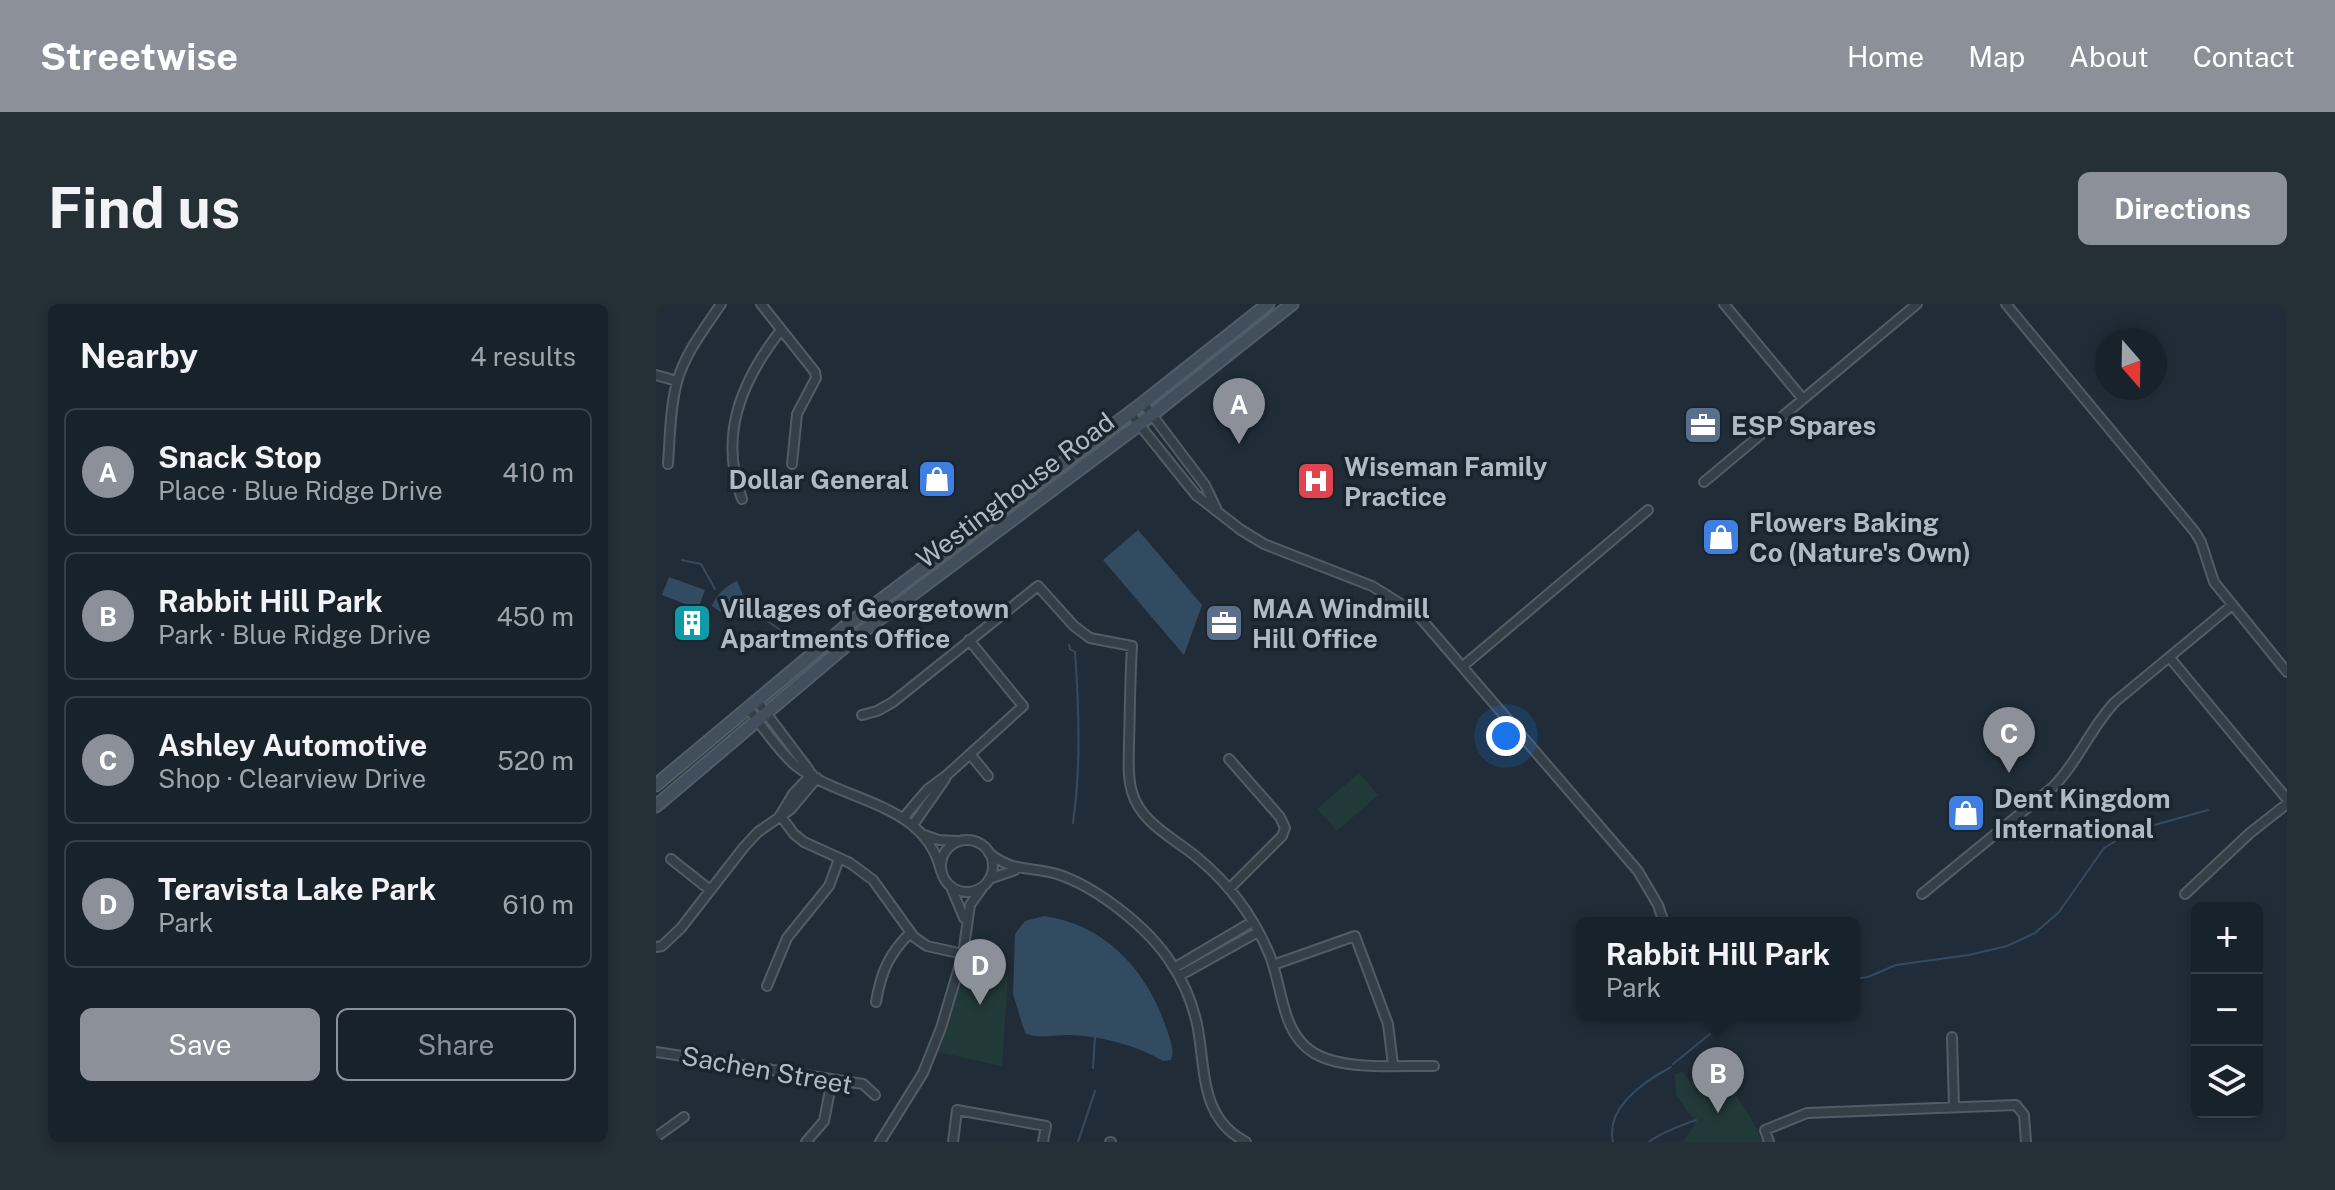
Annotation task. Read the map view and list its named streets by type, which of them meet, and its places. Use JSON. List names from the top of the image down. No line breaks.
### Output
{"streets":{"main road":["Westinghouse Road"],"street":["Sachen Street"]},"places":{"office":["ESP Spares","MAA Windmill Hill Office"],"shop":["Dollar General","Flowers Baking Co (Nature's Own)","Dent Kingdom International"],"hospital":["Wiseman Family Practice"],"building":["Villages of Georgetown Apartments Office"]},"north":"bottom","page":{"header":"Streetwise","nav":["Home","Map","About","Contact"],"buttons":["Directions",["Save","Share"]],"title":"Find us","heading":["Nearby","4 results"],"pins":["A","C","D","B"],"list":[{"mark":"A","name":"Snack Stop","note":"Place · Blue Ridge Drive","value":"410 m"},{"mark":"B","name":"Rabbit Hill Park","note":"Park · Blue Ridge Drive","value":"450 m"},{"mark":"C","name":"Ashley Automotive","note":"Shop · Clearview Drive","value":"520 m"},{"mark":"D","name":"Teravista Lake Park","note":"Park","value":"610 m"}],"map_buttons":["+","−"],"popup":["Rabbit Hill Park","Park"]}}
